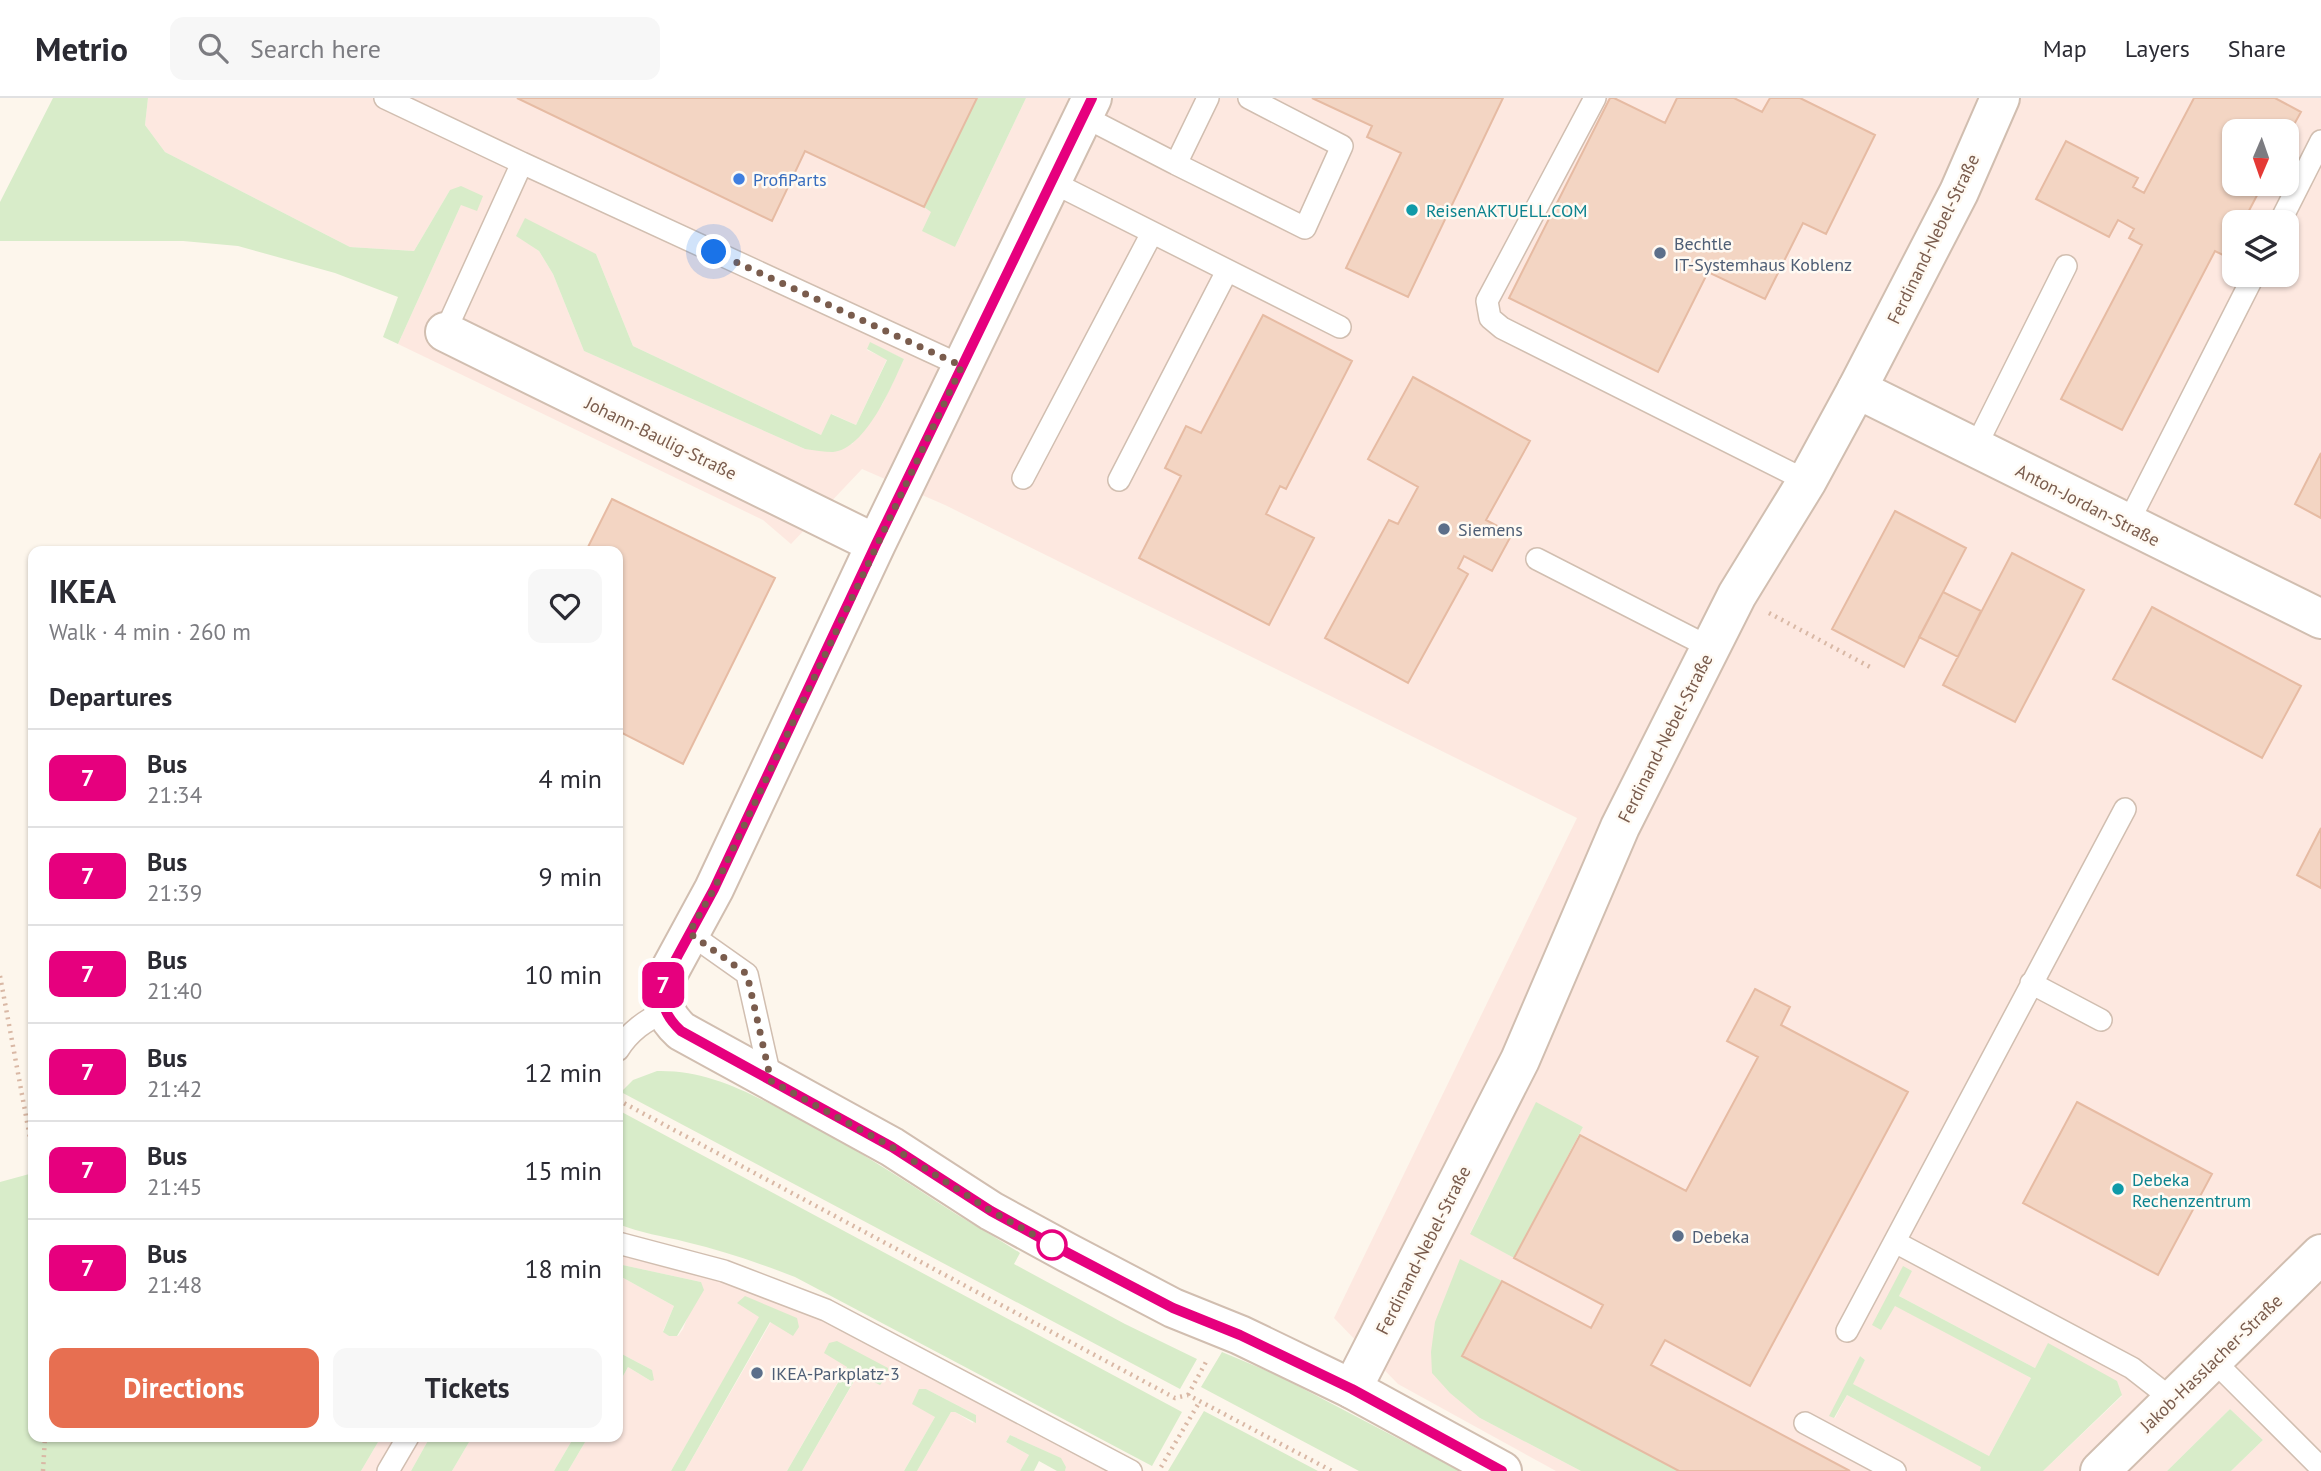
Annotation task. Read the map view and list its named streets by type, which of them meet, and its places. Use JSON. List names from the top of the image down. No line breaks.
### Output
{"streets":{"street":["Ferdinand-Nebel-Straße","Johann-Baulig-Straße","Anton-Jordan-Straße","Jakob-Hasslacher-Straße"]},"crossings":[["Ferdinand-Nebel-Straße","Anton-Jordan-Straße"]],"places":["ProfiParts","ReisenAKTUELL.COM","Bechtle IT-Systemhaus Koblenz","Siemens","Debeka Rechenzentrum","Debeka","IKEA-Parkplatz-3"],"lines":["bus line 7"],"north":"bottom","page":{"header":"Metrio","search":"Search here","nav":["Map","Layers","Share"],"on_map":"7","heading":[["IKEA","Walk · 4 min · 260 m"],"Departures"],"list":[{"mark":"7","name":"Bus","note":"21:34","value":"4 min"},{"mark":"7","name":"Bus","note":"21:39","value":"9 min"},{"mark":"7","name":"Bus","note":"21:40","value":"10 min"},{"mark":"7","name":"Bus","note":"21:42","value":"12 min"},{"mark":"7","name":"Bus","note":"21:45","value":"15 min"},{"mark":"7","name":"Bus","note":"21:48","value":"18 min"}],"buttons":["Directions","Tickets"]}}
